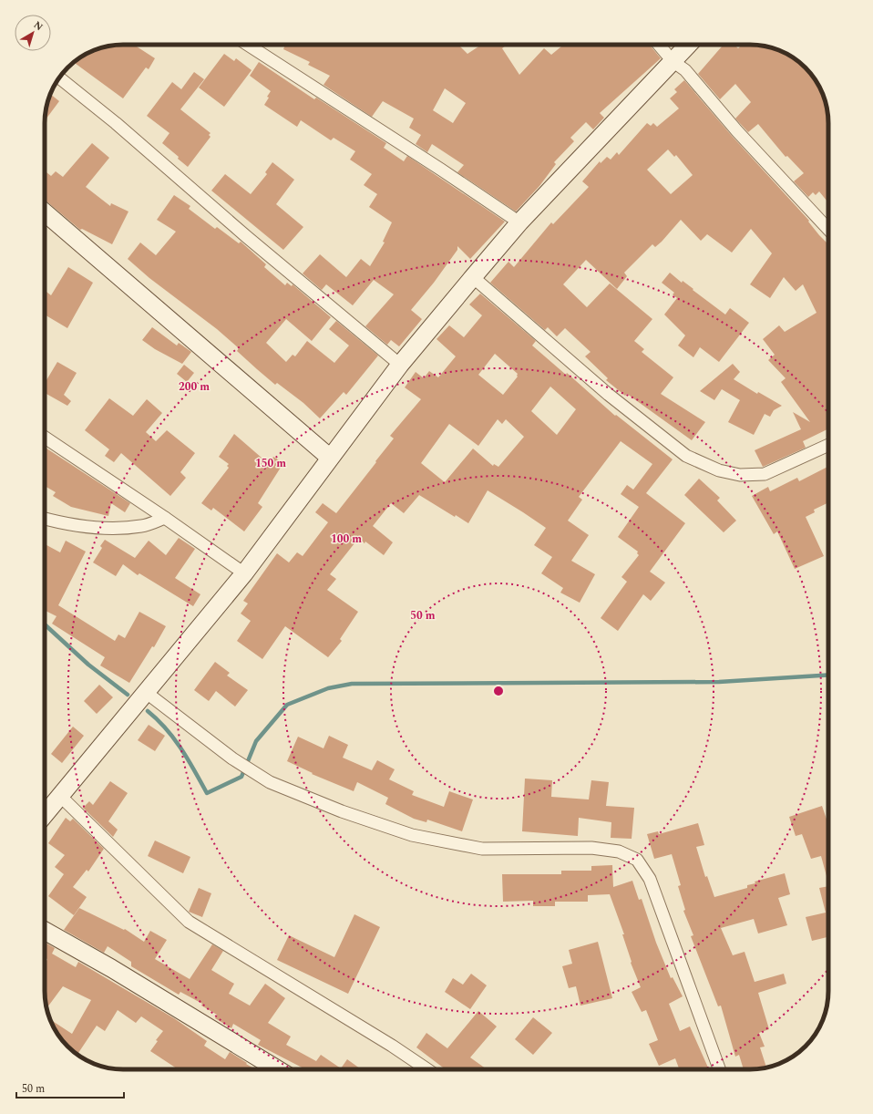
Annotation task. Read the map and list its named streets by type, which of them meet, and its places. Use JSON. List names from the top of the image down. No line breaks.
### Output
{"scale_bar":"50 m","north":"top right","rings":["200 m","150 m","100 m","50 m"]}
